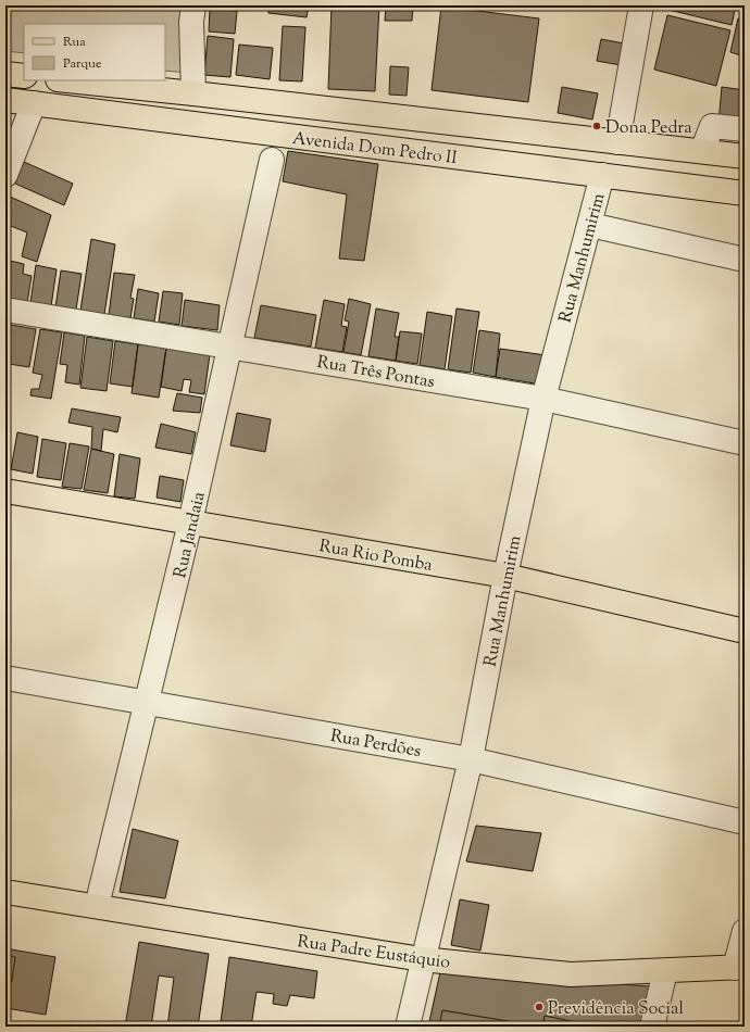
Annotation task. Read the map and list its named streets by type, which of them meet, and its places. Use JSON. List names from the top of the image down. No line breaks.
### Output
{"streets":{"main road":["Avenida Dom Pedro II","Rua Rio Pomba","Rua Padre Eustáquio"],"street":["Rua Manhumirim","Rua Três Pontas","Rua Jandaia","Rua Perdões"]},"crossings":[["Avenida Dom Pedro II","Rua Manhumirim"],["Rua Manhumirim","Rua Três Pontas"],["Rua Manhumirim","Rua Rio Pomba"],["Rua Manhumirim","Rua Perdões"],["Rua Manhumirim","Rua Padre Eustáquio"],["Rua Três Pontas","Rua Jandaia"],["Rua Jandaia","Rua Rio Pomba"],["Rua Jandaia","Rua Perdões"],["Rua Jandaia","Rua Padre Eustáquio"]],"places":["Dona Pedra","Previdência Social"],"legend":["Rua","Parque"]}
